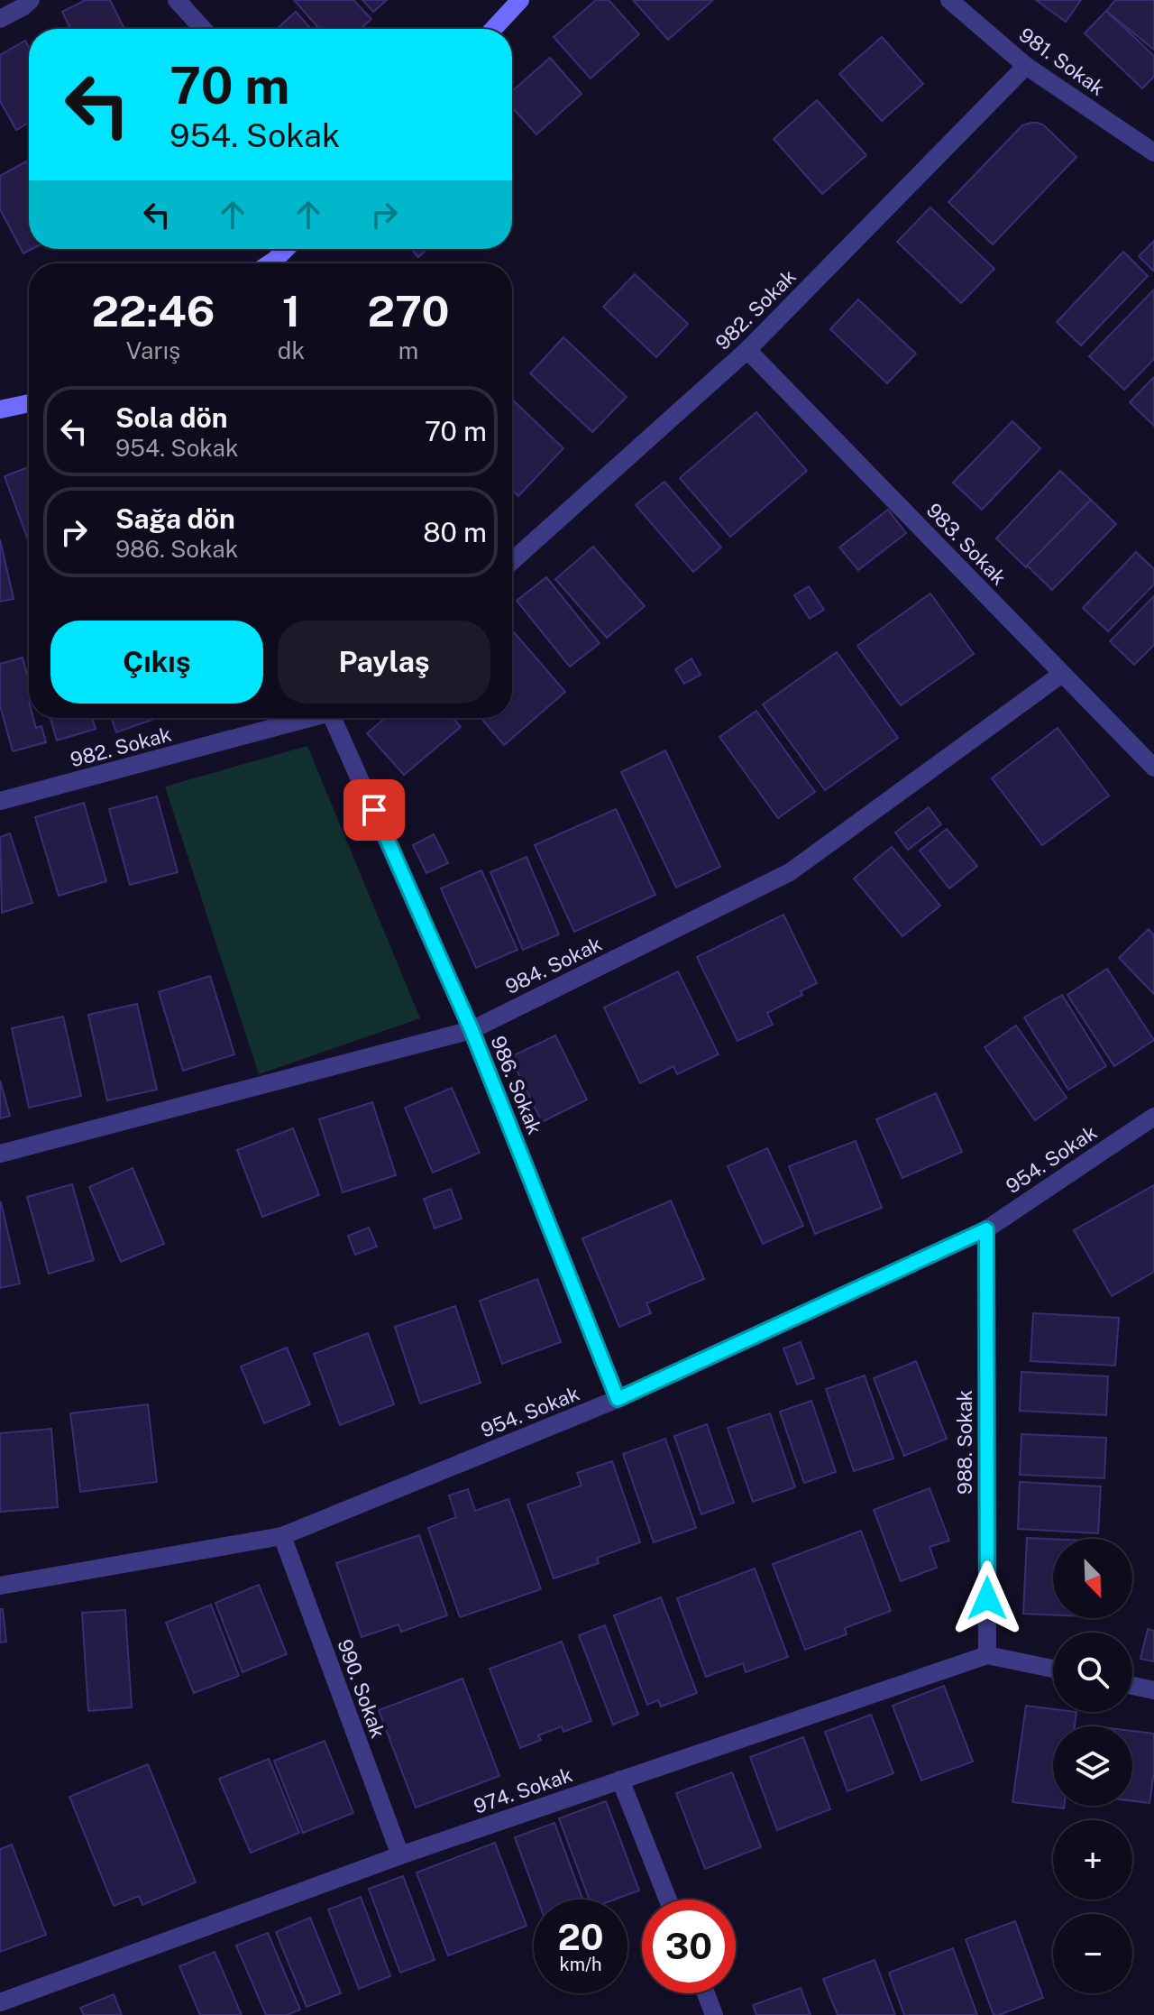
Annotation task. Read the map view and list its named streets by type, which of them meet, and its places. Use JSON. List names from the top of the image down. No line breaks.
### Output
{"streets":{"street":["981. Sokak","982. Sokak","983. Sokak","984. Sokak","986. Sokak","954. Sokak","988. Sokak","990. Sokak","974. Sokak"]},"crossings":[["981. Sokak","982. Sokak"],["982. Sokak","983. Sokak"],["983. Sokak","984. Sokak"],["984. Sokak","986. Sokak"],["986. Sokak","954. Sokak"],["954. Sokak","988. Sokak"],["954. Sokak","990. Sokak"],["988. Sokak","974. Sokak"],["990. Sokak","974. Sokak"]],"north":"bottom right","page":{"turn":["70 m","954. Sokak"],"eta":["22:46","Varış","1","dk","270","m"],"list":[{"name":"Sola dön","note":"954. Sokak","value":"70 m"},{"name":"Sağa dön","note":"986. Sokak","value":"80 m"}],"buttons":["Çıkış","Paylaş"],"map_buttons":["+","−"],"speed":"20 km/h","limit":"30"}}
